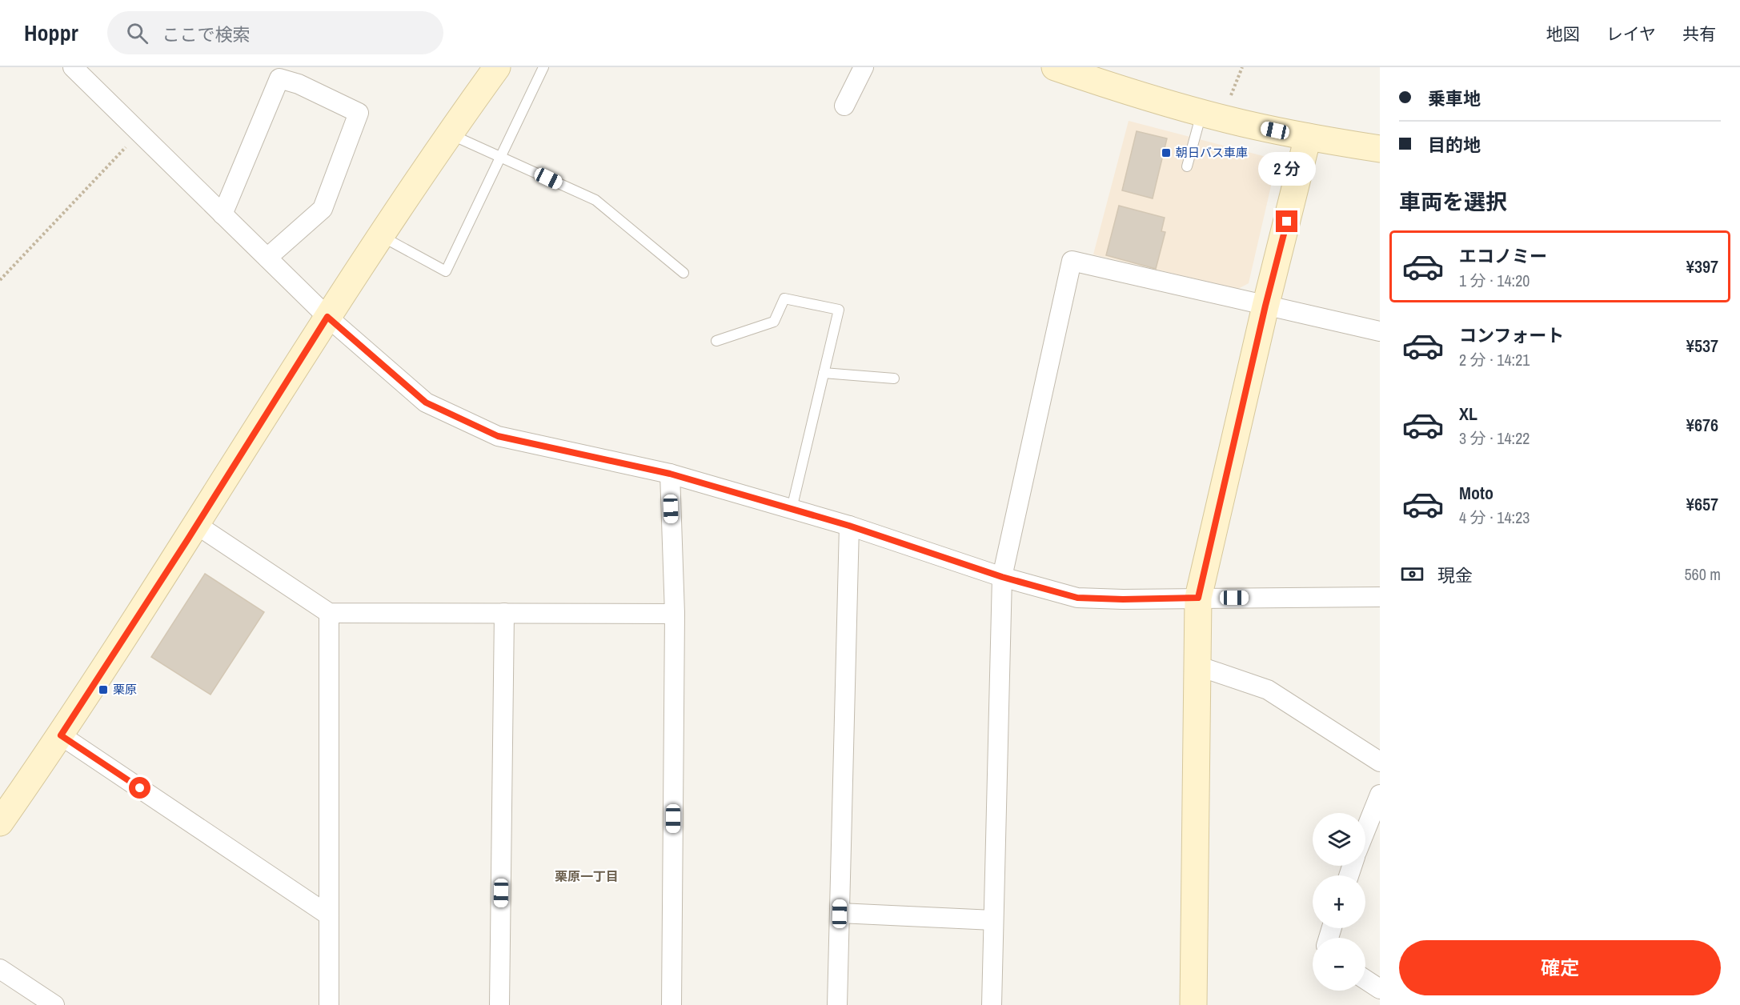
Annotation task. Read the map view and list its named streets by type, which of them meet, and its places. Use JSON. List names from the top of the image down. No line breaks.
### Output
{"districts":["栗原一丁目"],"places":{"transit":["朝日バス車庫","栗原"]},"page":{"header":"Hoppr","search":"ここで検索","nav":["地図","レイヤ","共有"],"banner":["乗車地","目的地"],"bubble":"2 分","heading":"車両を選択","list":[{"name":"エコノミー","note":"1 分 · 14:20","value":"¥397"},{"name":"コンフォート","note":"2 分 · 14:21","value":"¥537"},{"name":"XL","note":"3 分 · 14:22","value":"¥676"},{"name":"Moto","note":"4 分 · 14:23","value":"¥657"}],"pay":["現金","560 m"],"map_buttons":["+","−"],"buttons":"確定"}}
